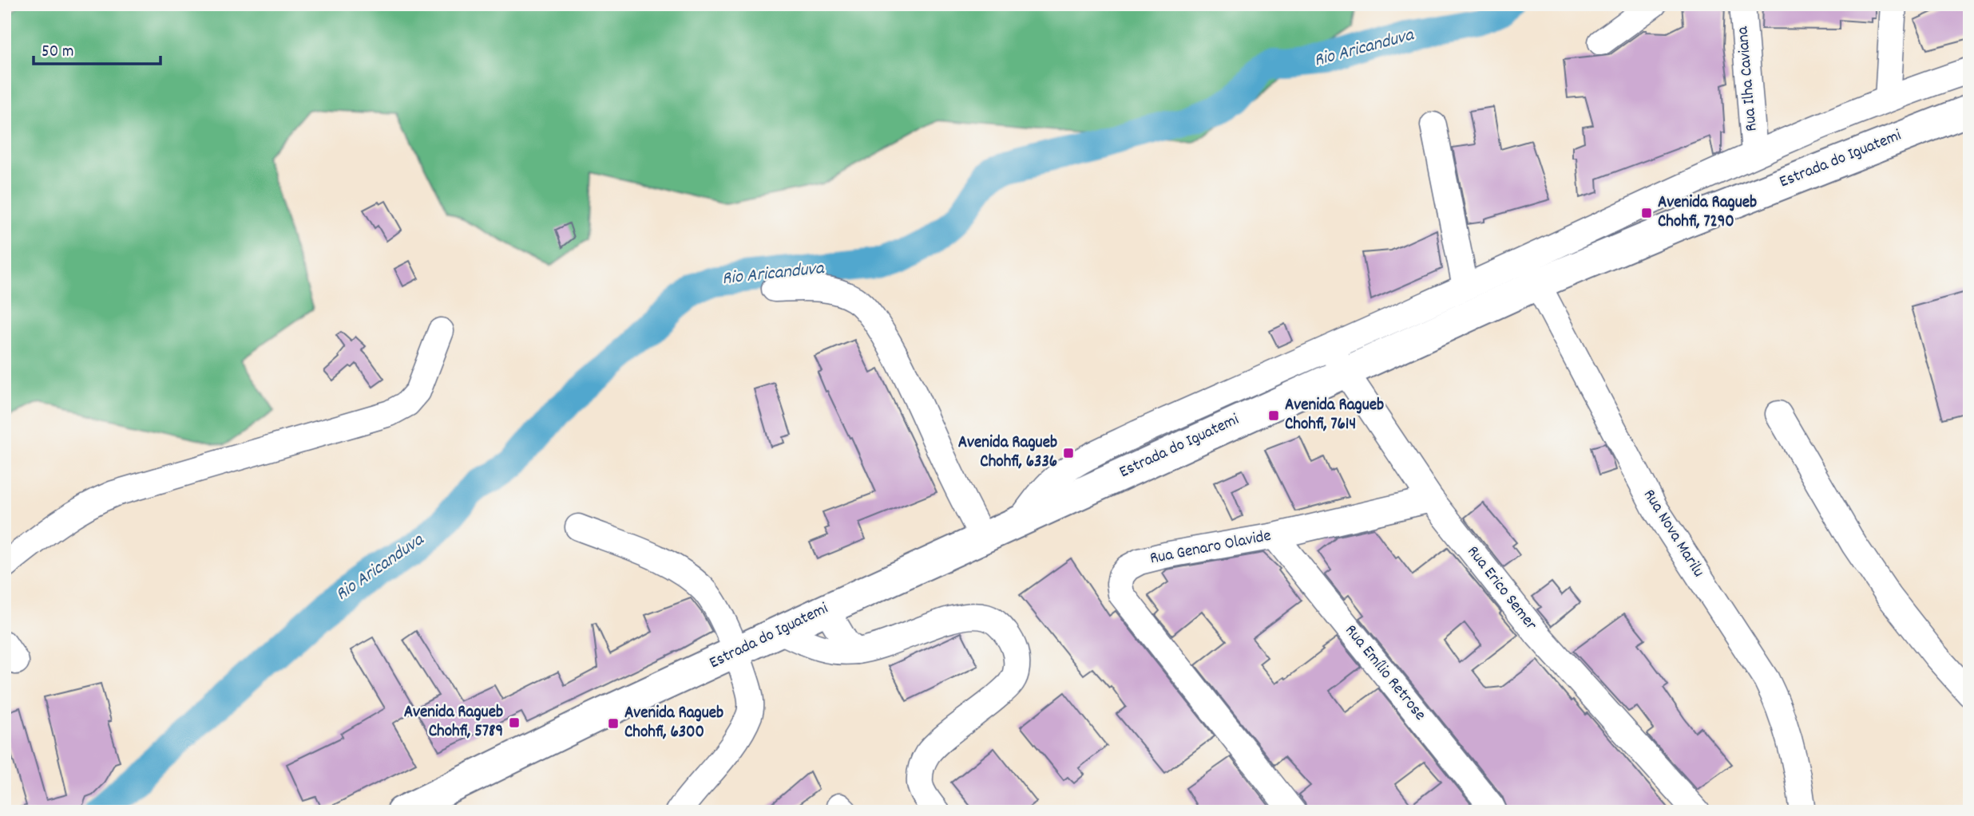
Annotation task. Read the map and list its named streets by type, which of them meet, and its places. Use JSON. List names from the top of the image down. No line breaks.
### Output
{"streets":{"main road":["Estrada do Iguatemi"],"street":["Rua Ilha Caviana","Rua Nova Marilu","Rua Genaro Olavide","Rua Erico Semer","Rua Emílio Retrose"]},"crossings":[["Estrada do Iguatemi","Rua Nova Marilu"],["Estrada do Iguatemi","Rua Erico Semer"],["Rua Genaro Olavide","Rua Erico Semer"],["Rua Genaro Olavide","Rua Emílio Retrose"]],"water":["Rio Aricanduva"],"places":{"transit":["Avenida Ragueb Chohfi, 7290","Avenida Ragueb Chohfi, 7614","Avenida Ragueb Chohfi, 6336","Avenida Ragueb Chohfi, 5789","Avenida Ragueb Chohfi, 6300"]},"scale_bar":"50 m"}
